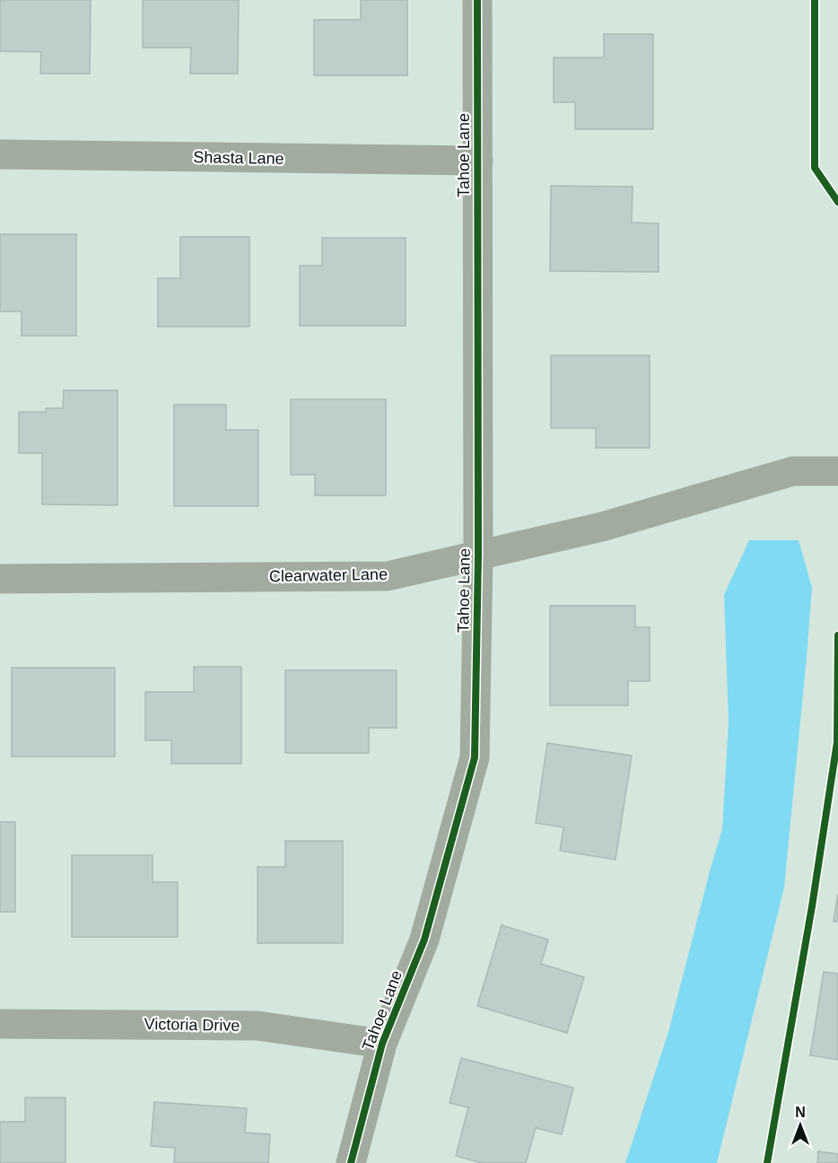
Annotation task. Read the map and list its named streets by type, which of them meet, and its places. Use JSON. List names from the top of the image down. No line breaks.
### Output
{"streets":{"street":["Tahoe Lane","Shasta Lane","Clearwater Lane","Victoria Drive"]},"crossings":[["Tahoe Lane","Shasta Lane"],["Tahoe Lane","Clearwater Lane"],["Tahoe Lane","Victoria Drive"]],"north":"top"}
